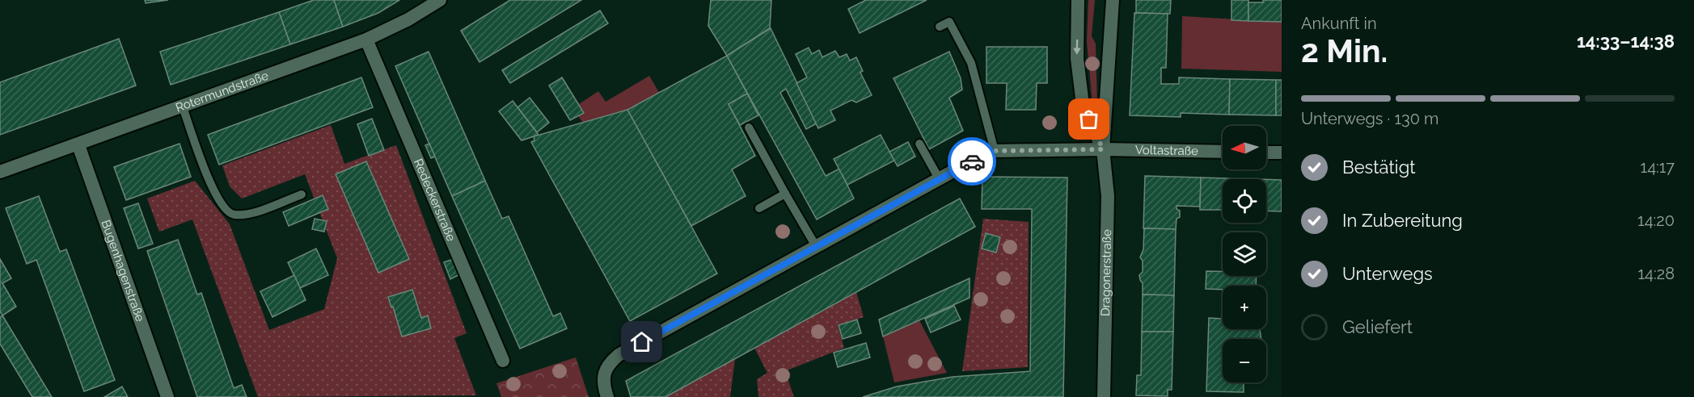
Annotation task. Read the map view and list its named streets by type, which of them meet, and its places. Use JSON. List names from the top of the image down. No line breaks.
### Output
{"streets":{"street":["Rotermundstraße","Voltastraße","Redeckerstraße","Bugenhagenstraße","Dragonerstraße"]},"crossings":[["Rotermundstraße","Redeckerstraße"],["Rotermundstraße","Bugenhagenstraße"],["Voltastraße","Dragonerstraße"]],"north":"left","page":{"heading":["2 Min.","Ankunft in","14:33–14:38"],"bar":"Unterwegs · 130 m","map_buttons":["+","−"],"list":[["Bestätigt","14:17"],["In Zubereitung","14:20"],["Unterwegs","14:28"],"Geliefert"]}}
